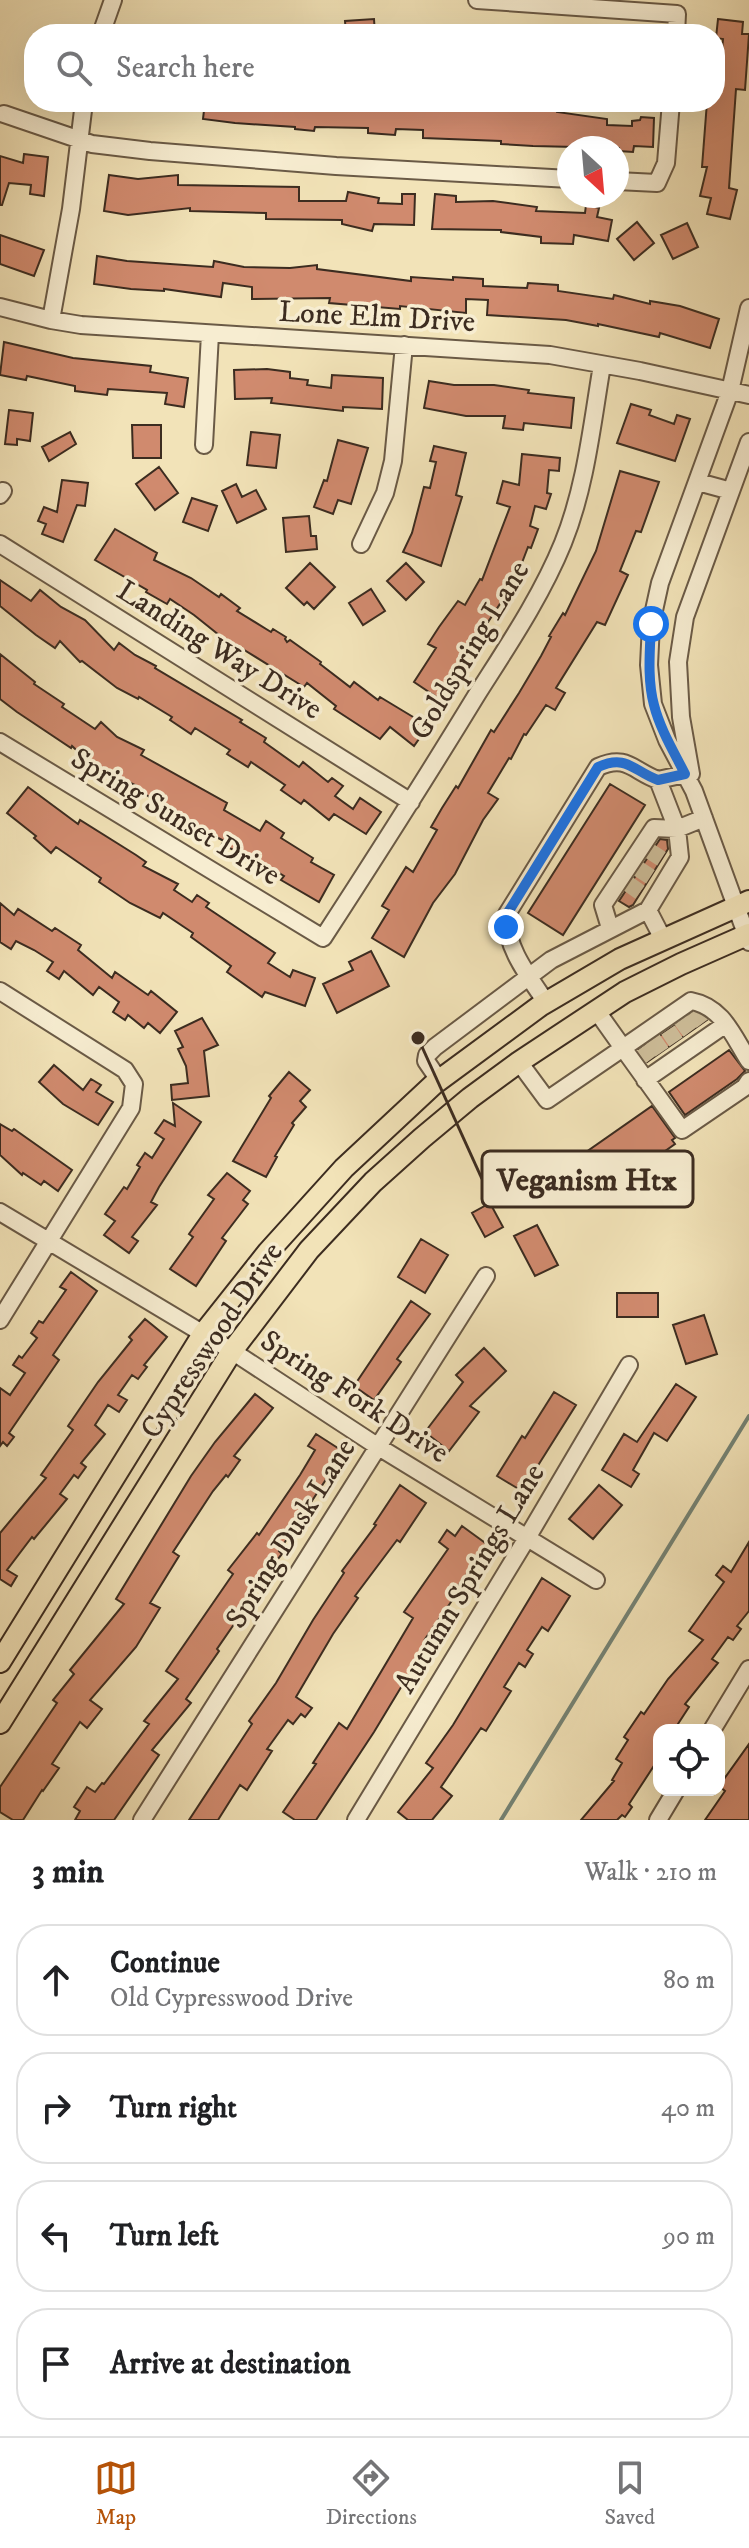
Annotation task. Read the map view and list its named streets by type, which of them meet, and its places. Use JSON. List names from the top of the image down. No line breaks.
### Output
{"streets":{"main road":["Cypresswood Drive"],"street":["Lone Elm Drive","Landing Way Drive","Goldspring Lane","Spring Sunset Drive","Spring Fork Drive","Spring Dusk Lane","Autumn Springs Lane"]},"crossings":[["Lone Elm Drive","Goldspring Lane"],["Landing Way Drive","Goldspring Lane"],["Goldspring Lane","Spring Sunset Drive"],["Cypresswood Drive","Spring Fork Drive"],["Spring Fork Drive","Spring Dusk Lane"],["Spring Fork Drive","Autumn Springs Lane"]],"places":["Veganism Htx"],"north":"bottom right","page":{"search":"Search here","heading":["3 min","Walk · 210 m"],"list":[["Continue","Old Cypresswood Drive","80 m"],["Turn right","40 m"],["Turn left","90 m"],"Arrive at destination"],"nav":["Map","Directions","Saved"]}}
